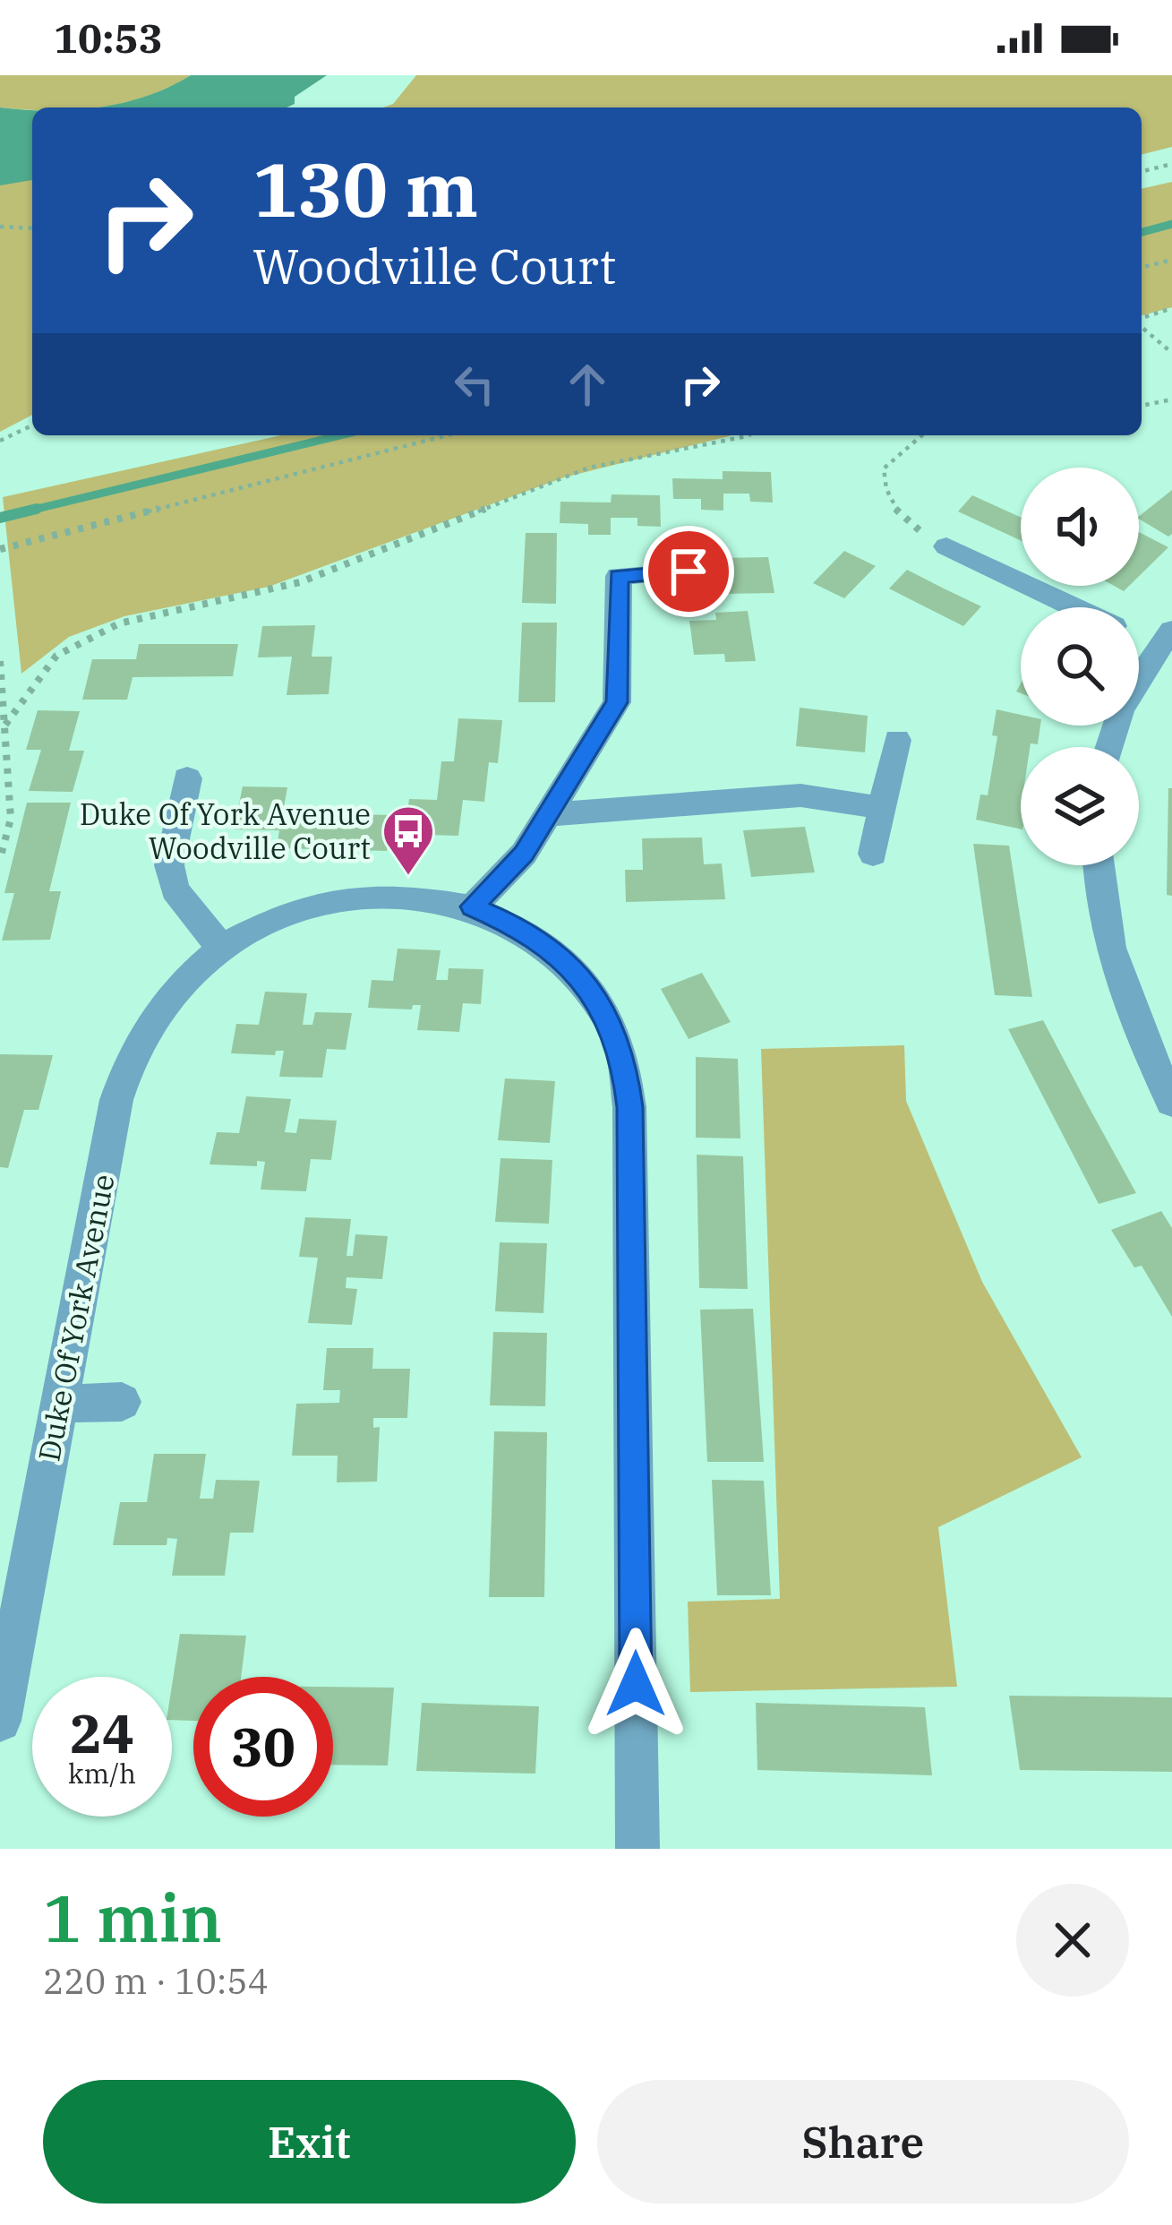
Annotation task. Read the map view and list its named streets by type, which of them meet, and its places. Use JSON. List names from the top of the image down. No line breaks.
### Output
{"streets":{"street":["Duke Of York Avenue"]},"places":{"bus stop":["Duke Of York Avenue Woodville Court"]},"page":{"status":"10:53","turn":["130 m","Woodville Court"],"speed":"24 km/h","limit":"30","heading":["1 min","220 m · 10:54"],"buttons":["Exit","Share"]}}
